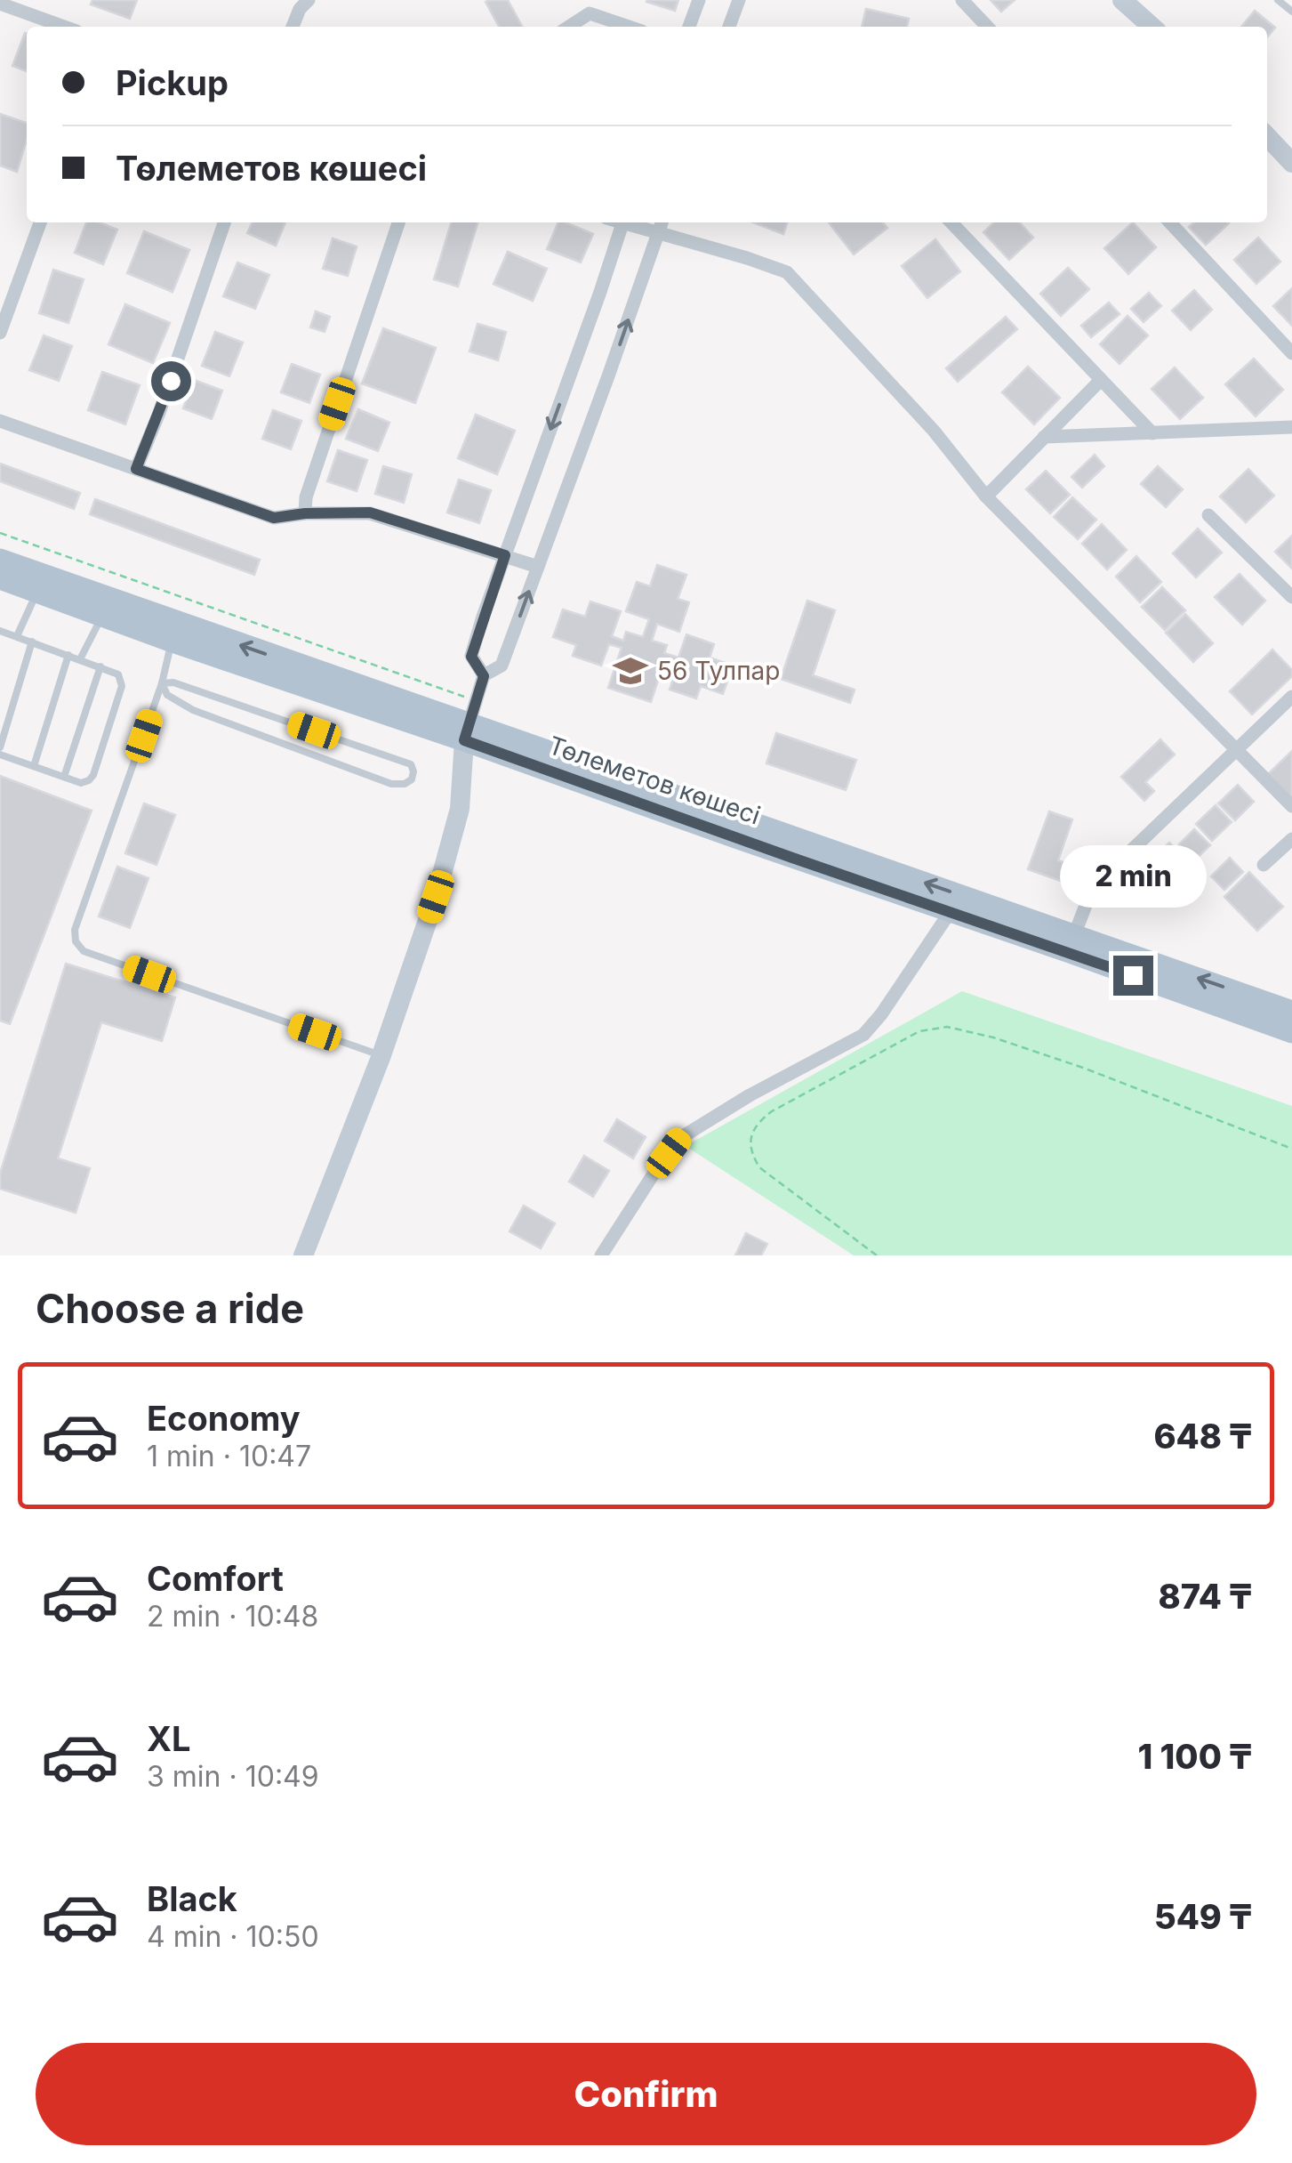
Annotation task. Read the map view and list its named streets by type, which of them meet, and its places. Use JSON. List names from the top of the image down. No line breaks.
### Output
{"streets":{"main road":["Төлеметов көшесі"]},"places":{"school or university":["56 Тулпар"]},"page":{"banner":["Pickup","Төлеметов көшесі"],"bubble":"2 min","heading":"Choose a ride","list":[{"name":"Economy","note":"1 min · 10:47","value":"648 ₸"},{"name":"Comfort","note":"2 min · 10:48","value":"874 ₸"},{"name":"XL","note":"3 min · 10:49","value":"1 100 ₸"},{"name":"Black","note":"4 min · 10:50","value":"549 ₸"}],"buttons":"Confirm"}}
